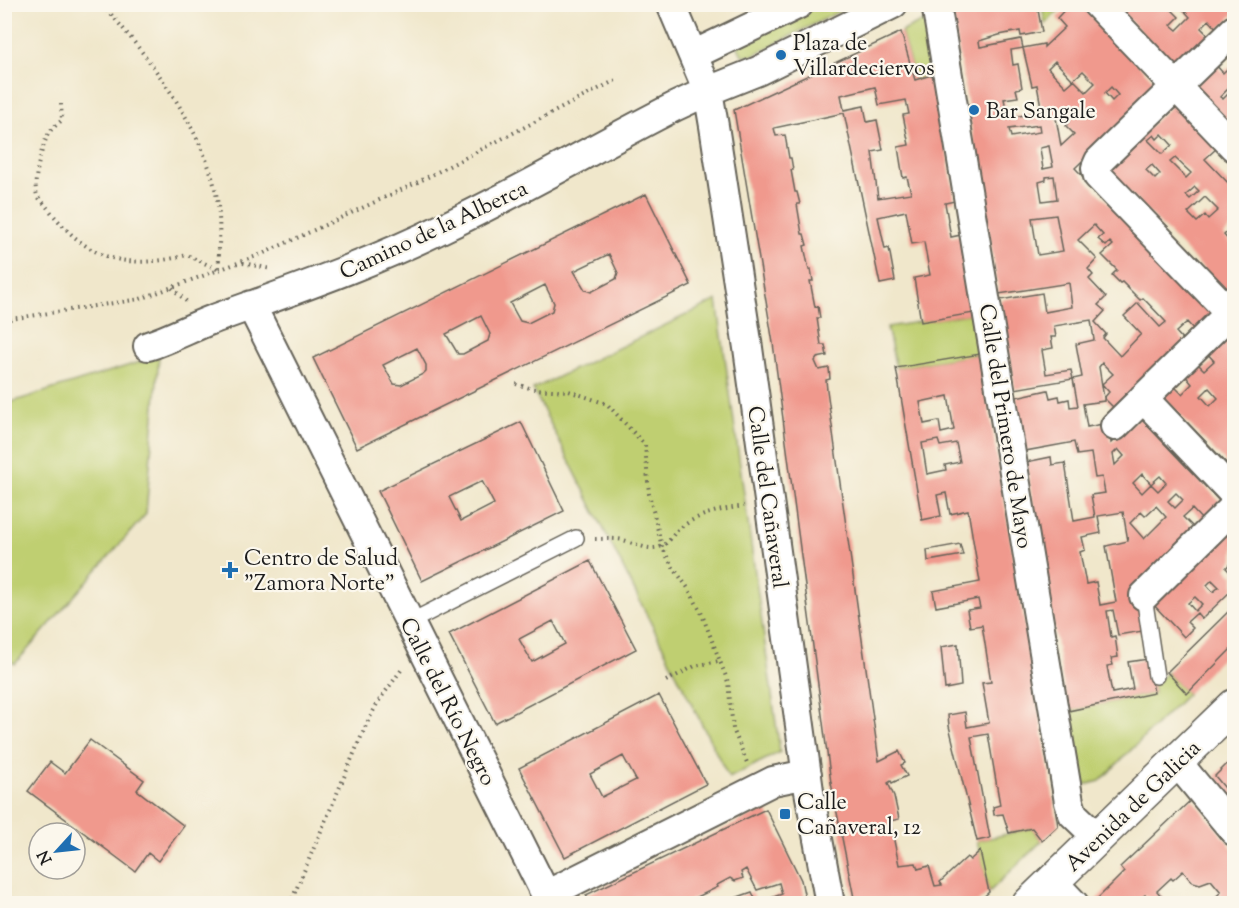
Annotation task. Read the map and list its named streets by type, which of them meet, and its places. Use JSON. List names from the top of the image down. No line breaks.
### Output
{"streets":{"highway":["Avenida de Galicia"],"street":["Camino de la Alberca","Calle del Primero de Mayo","Calle del Cañaveral","Calle del Río Negro"]},"crossings":[["Camino de la Alberca","Calle del Cañaveral"],["Camino de la Alberca","Calle del Río Negro"],["Calle del Primero de Mayo","Avenida de Galicia"]],"places":{"other":["Plaza de Villardeciervos","Bar Sangale"],"health":["Centro de Salud \"Zamora Norte\""],"transit":["Calle Cañaveral, 12"]},"north":"bottom left"}
